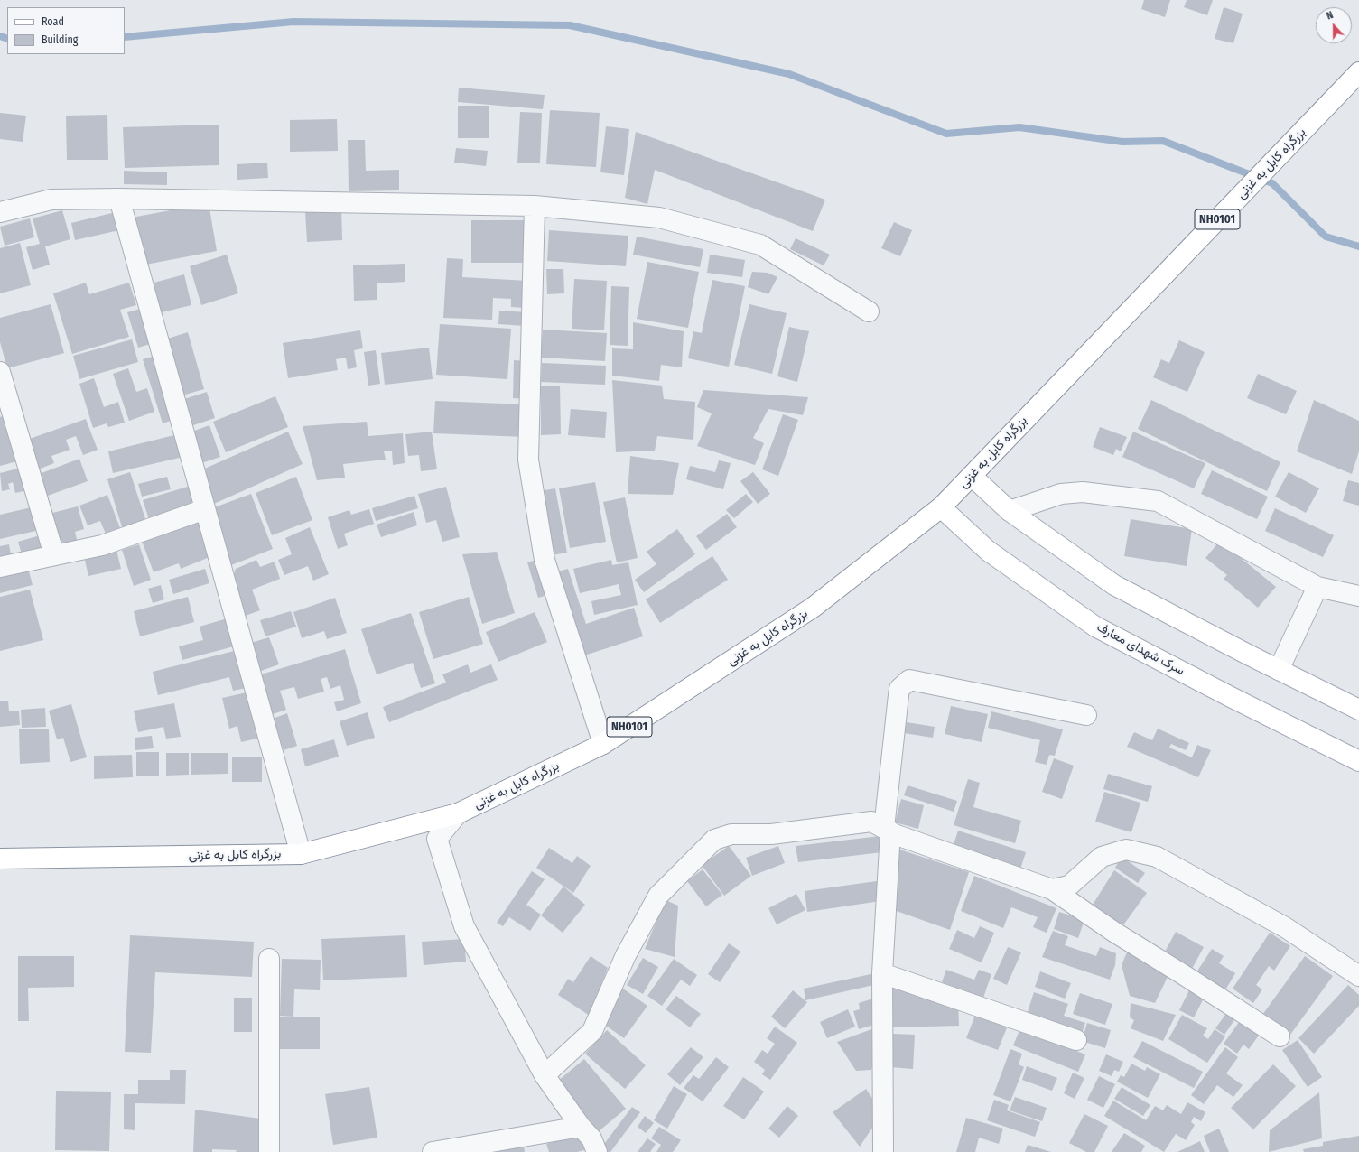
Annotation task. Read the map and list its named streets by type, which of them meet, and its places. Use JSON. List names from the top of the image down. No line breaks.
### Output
{"streets":{"main road":["بزرگراه کابل به غزنی","NH0101","سرک شهدای معارف"]},"crossings":[["بزرگراه کابل به غزنی","سرک شهدای معارف"]],"legend":["Road","Building"],"north":"top"}
